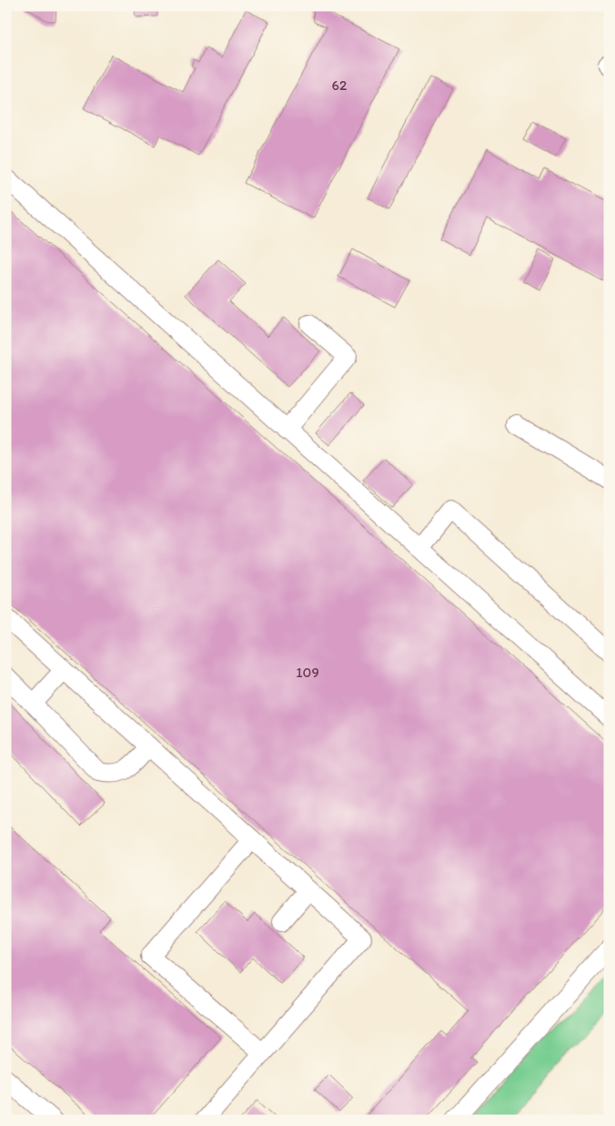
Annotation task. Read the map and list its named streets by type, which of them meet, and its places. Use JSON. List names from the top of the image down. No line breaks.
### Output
{"house_numbers":["62","109"]}
